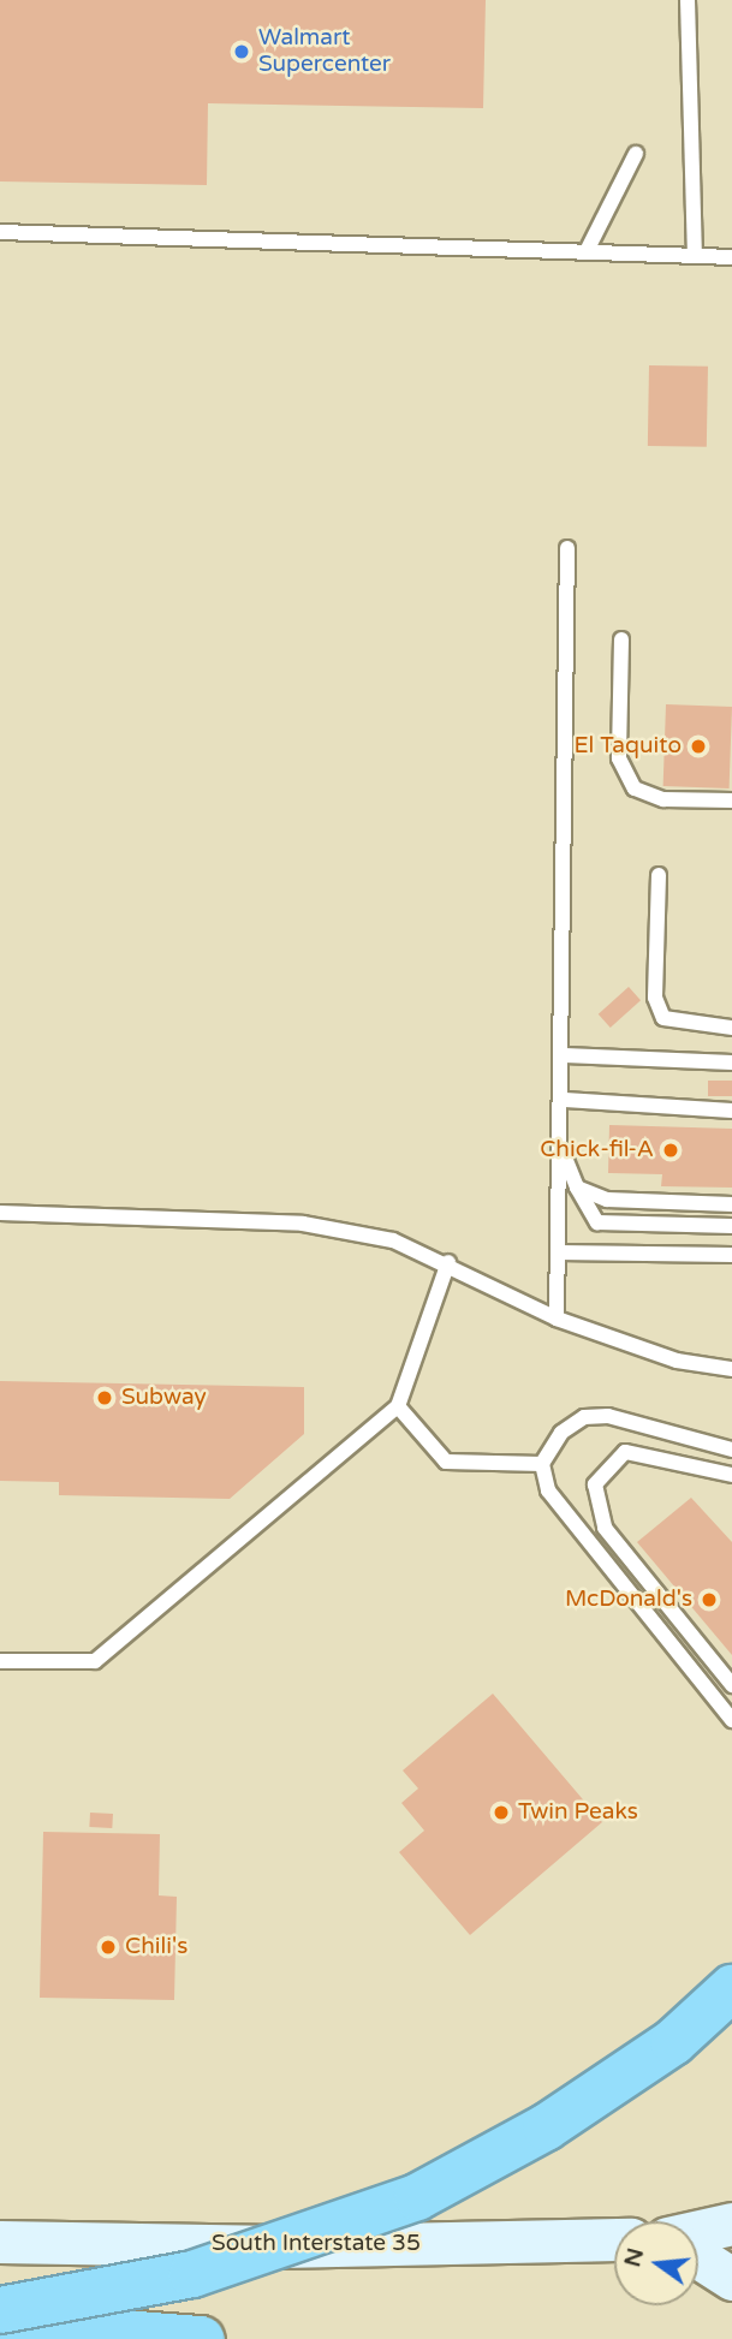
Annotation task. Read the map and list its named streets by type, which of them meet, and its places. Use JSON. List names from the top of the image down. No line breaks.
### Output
{"streets":{"main road":["South Interstate 35"]},"places":["Walmart Supercenter","El Taquito","Chick-fil-A","Subway","McDonald's","Twin Peaks","Chili's"],"north":"left"}
